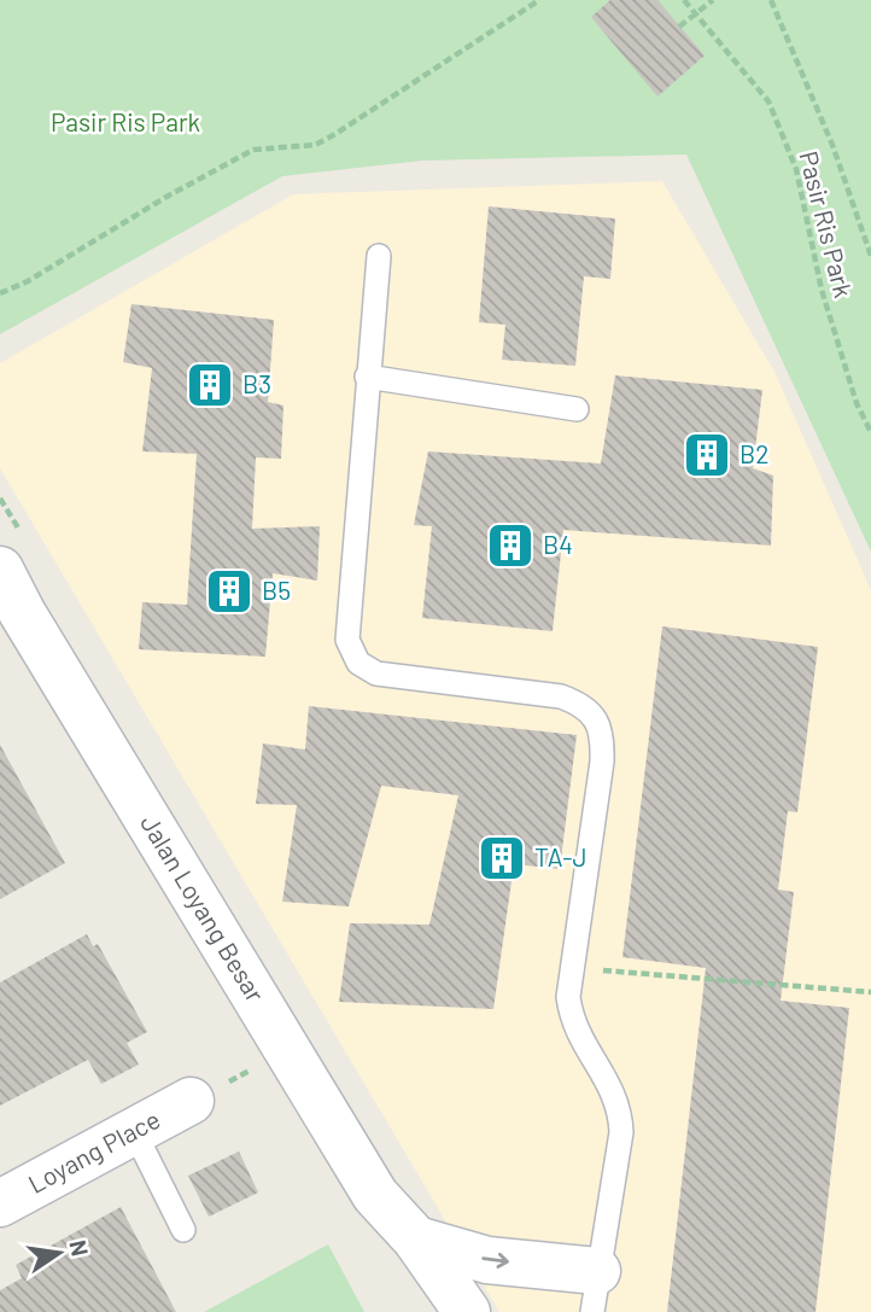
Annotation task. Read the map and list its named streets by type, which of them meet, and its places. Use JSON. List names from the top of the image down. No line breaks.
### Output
{"streets":{"street":["Jalan Loyang Besar","Loyang Place"],"path":["Pasir Ris Park"]},"parks":["Pasir Ris Park"],"places":{"building":["B3","B2","B4","B5","TA-J"]},"north":"right"}
